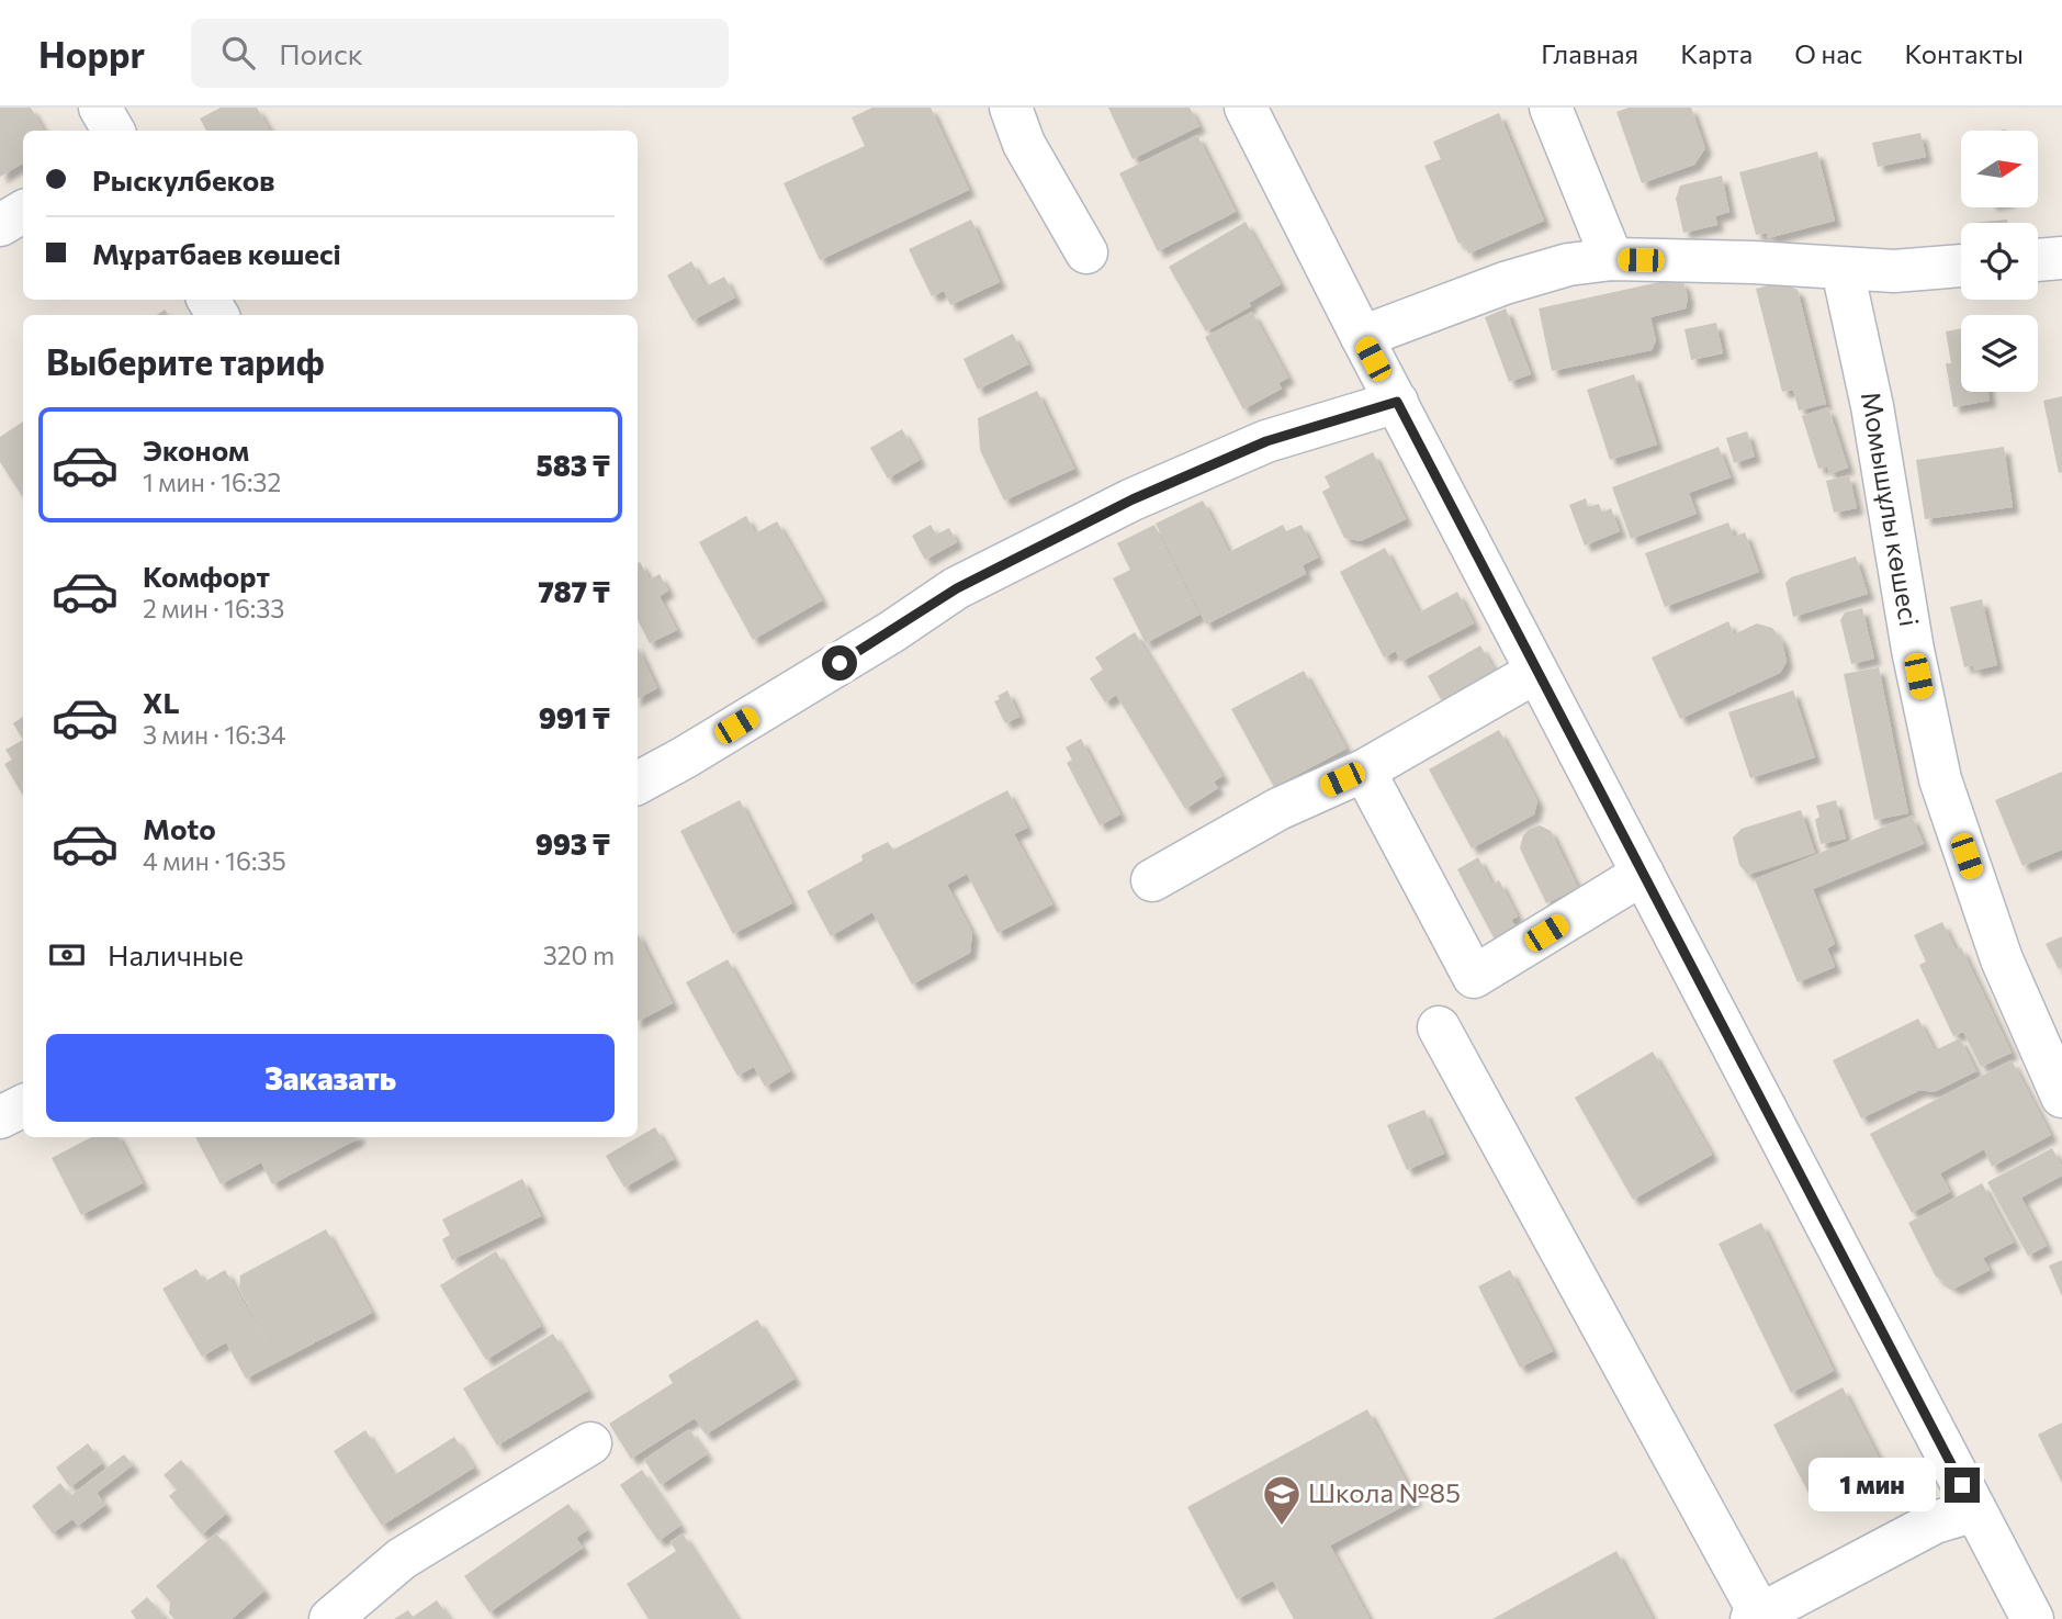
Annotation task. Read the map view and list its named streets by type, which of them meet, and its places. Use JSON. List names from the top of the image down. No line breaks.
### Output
{"streets":{"street":["Момышұлы көшесі"]},"places":{"school or university":["Школа №85"]},"north":"right","page":{"header":"Hoppr","search":"Поиск","nav":["Главная","Карта","О нас","Контакты"],"banner":["Рыскулбеков","Мұратбаев көшесі"],"heading":"Выберите тариф","list":[{"name":"Эконом","note":"1 мин · 16:32","value":"583 ₸"},{"name":"Комфорт","note":"2 мин · 16:33","value":"787 ₸"},{"name":"XL","note":"3 мин · 16:34","value":"991 ₸"},{"name":"Moto","note":"4 мин · 16:35","value":"993 ₸"}],"pay":["Наличные","320 m"],"buttons":"Заказать","bubble":"1 мин"}}
